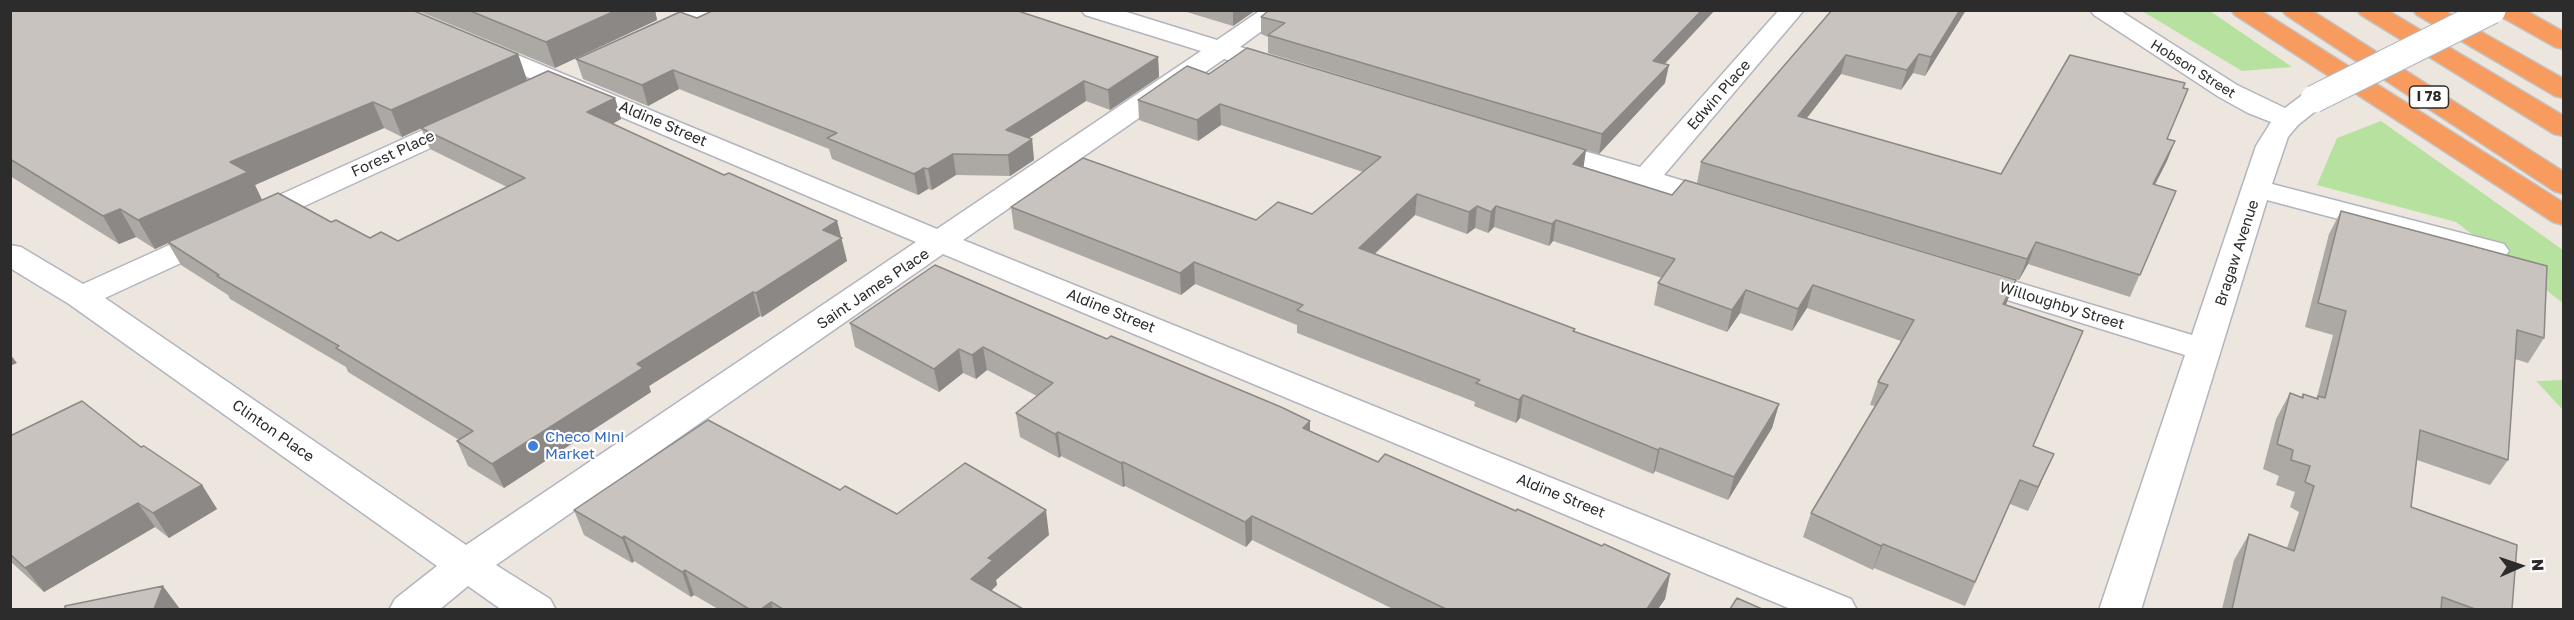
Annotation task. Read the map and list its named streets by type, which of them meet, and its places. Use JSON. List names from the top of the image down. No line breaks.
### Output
{"streets":{"highway":["I 78"],"street":["Hobson Street","Edwin Place","Aldine Street","Forest Place","Bragaw Avenue","Saint James Place","Willoughby Street","Clinton Place"]},"crossings":[["Hobson Street","Bragaw Avenue"],["Aldine Street","Saint James Place"],["Forest Place","Clinton Place"],["Bragaw Avenue","Willoughby Street"],["Saint James Place","Clinton Place"]],"places":["Checo Mini Market"],"north":"right"}
